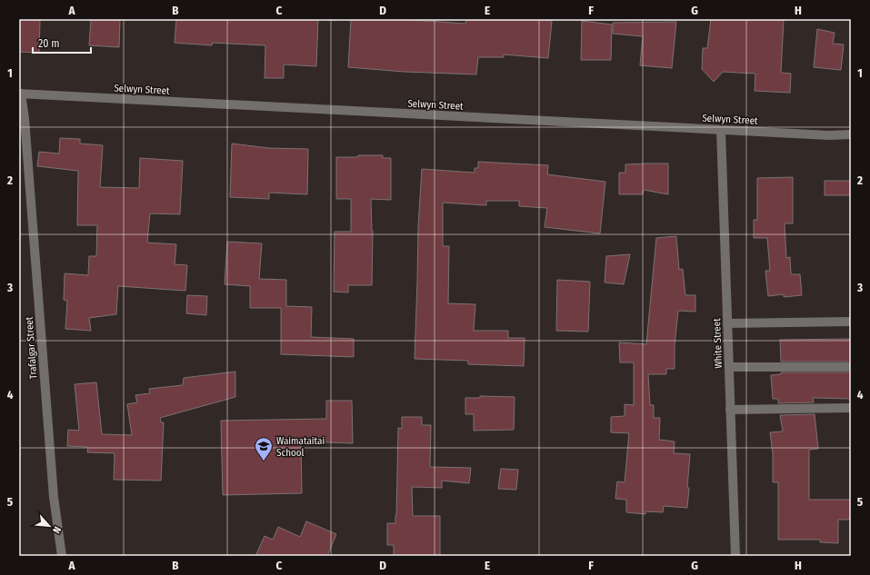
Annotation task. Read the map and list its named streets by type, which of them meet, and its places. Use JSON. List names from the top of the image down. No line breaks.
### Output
{"streets":{"street":["Selwyn Street","White Street","Trafalgar Street"]},"crossings":[["Selwyn Street","White Street"],["Selwyn Street","Trafalgar Street"]],"places":{"school or university":["Waimataitai School"]},"scale_bar":"20 m","north":"bottom right","grid":{"columns":["A","B","C","D","E","F","G","H"],"rows":["1","2","3","4","5"]}}
